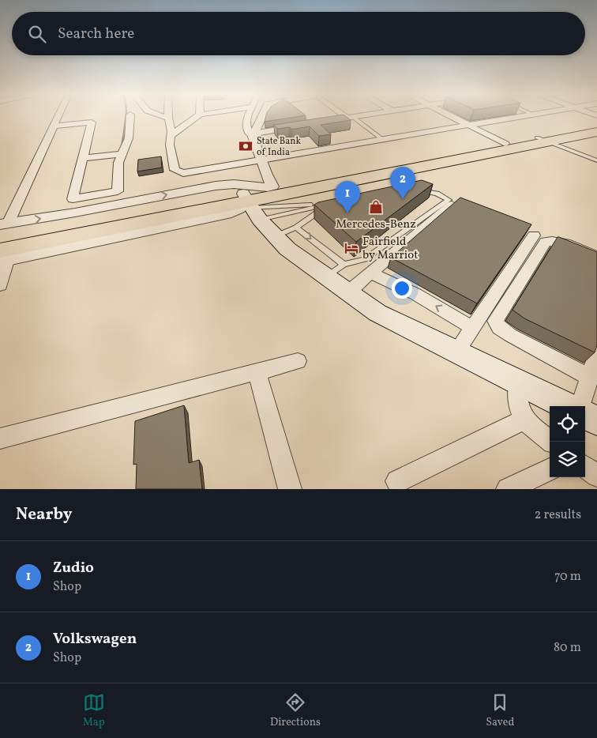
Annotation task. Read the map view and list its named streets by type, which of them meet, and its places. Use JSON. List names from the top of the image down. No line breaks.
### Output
{"places":{"bank":["State Bank of India"],"shop":["Mercedes-Benz"],"hotel":["Fairfield by Marriot"]},"page":{"search":"Search here","pins":["2","1"],"heading":["Nearby","2 results"],"list":[{"mark":"1","name":"Zudio","note":"Shop","value":"70 m"},{"mark":"2","name":"Volkswagen","note":"Shop","value":"80 m"}],"nav":["Map","Directions","Saved"]}}
